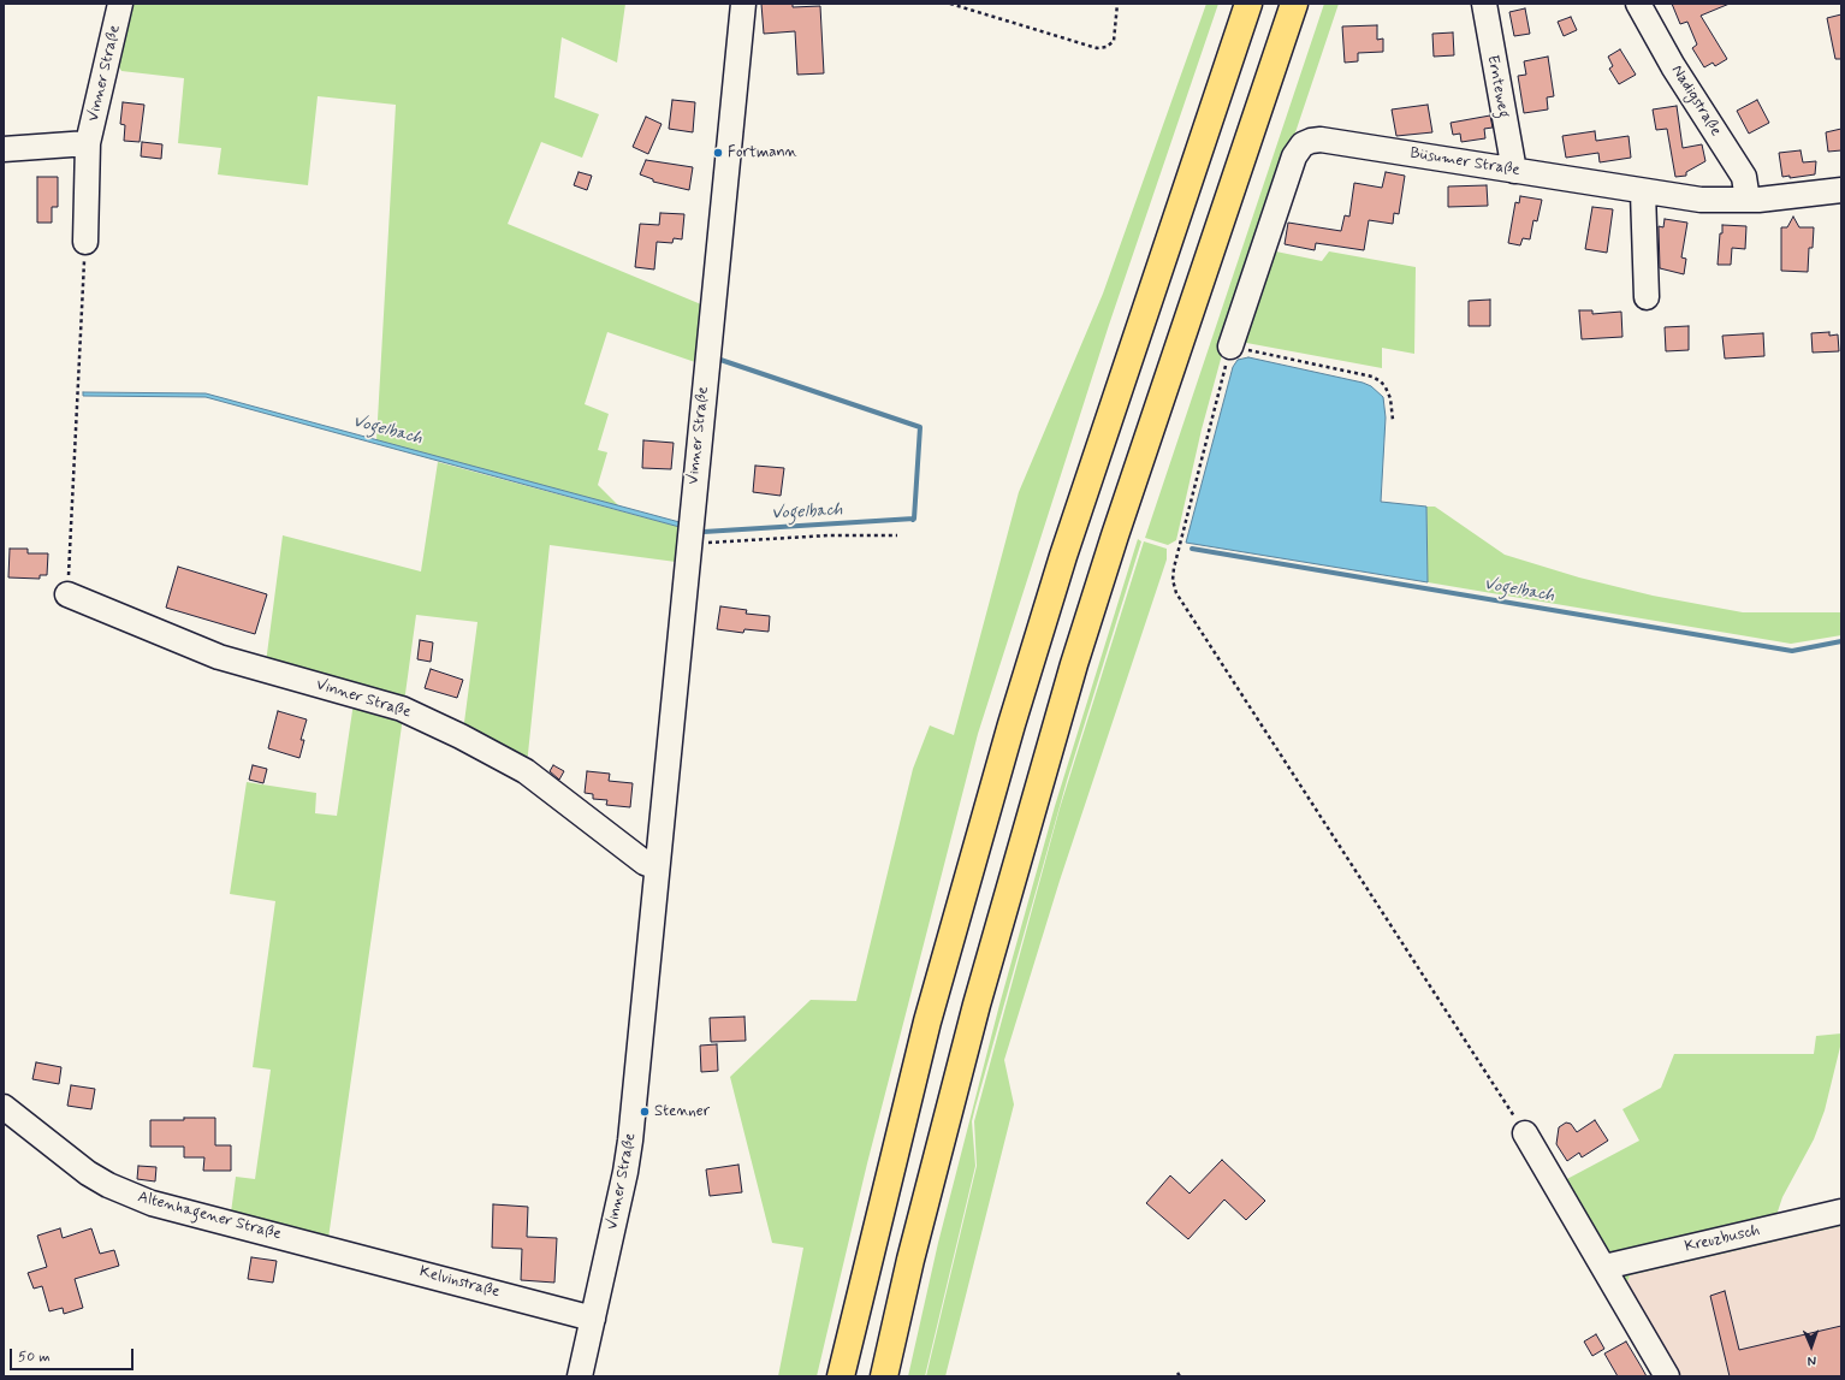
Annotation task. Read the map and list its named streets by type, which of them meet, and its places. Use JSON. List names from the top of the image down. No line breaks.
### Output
{"streets":{"street":["Vinner Straße","Ernteweg","Nadigstraße","Büsumer Straße","Altenhagener Straße","Kreuzbusch","Kelvinstraße"]},"crossings":[["Vinner Straße","Kelvinstraße"],["Ernteweg","Büsumer Straße"],["Nadigstraße","Büsumer Straße"],["Altenhagener Straße","Kelvinstraße"]],"water":["Vogelbach"],"places":["Fortmann","Stenner"],"scale_bar":"50 m","north":"bottom"}
